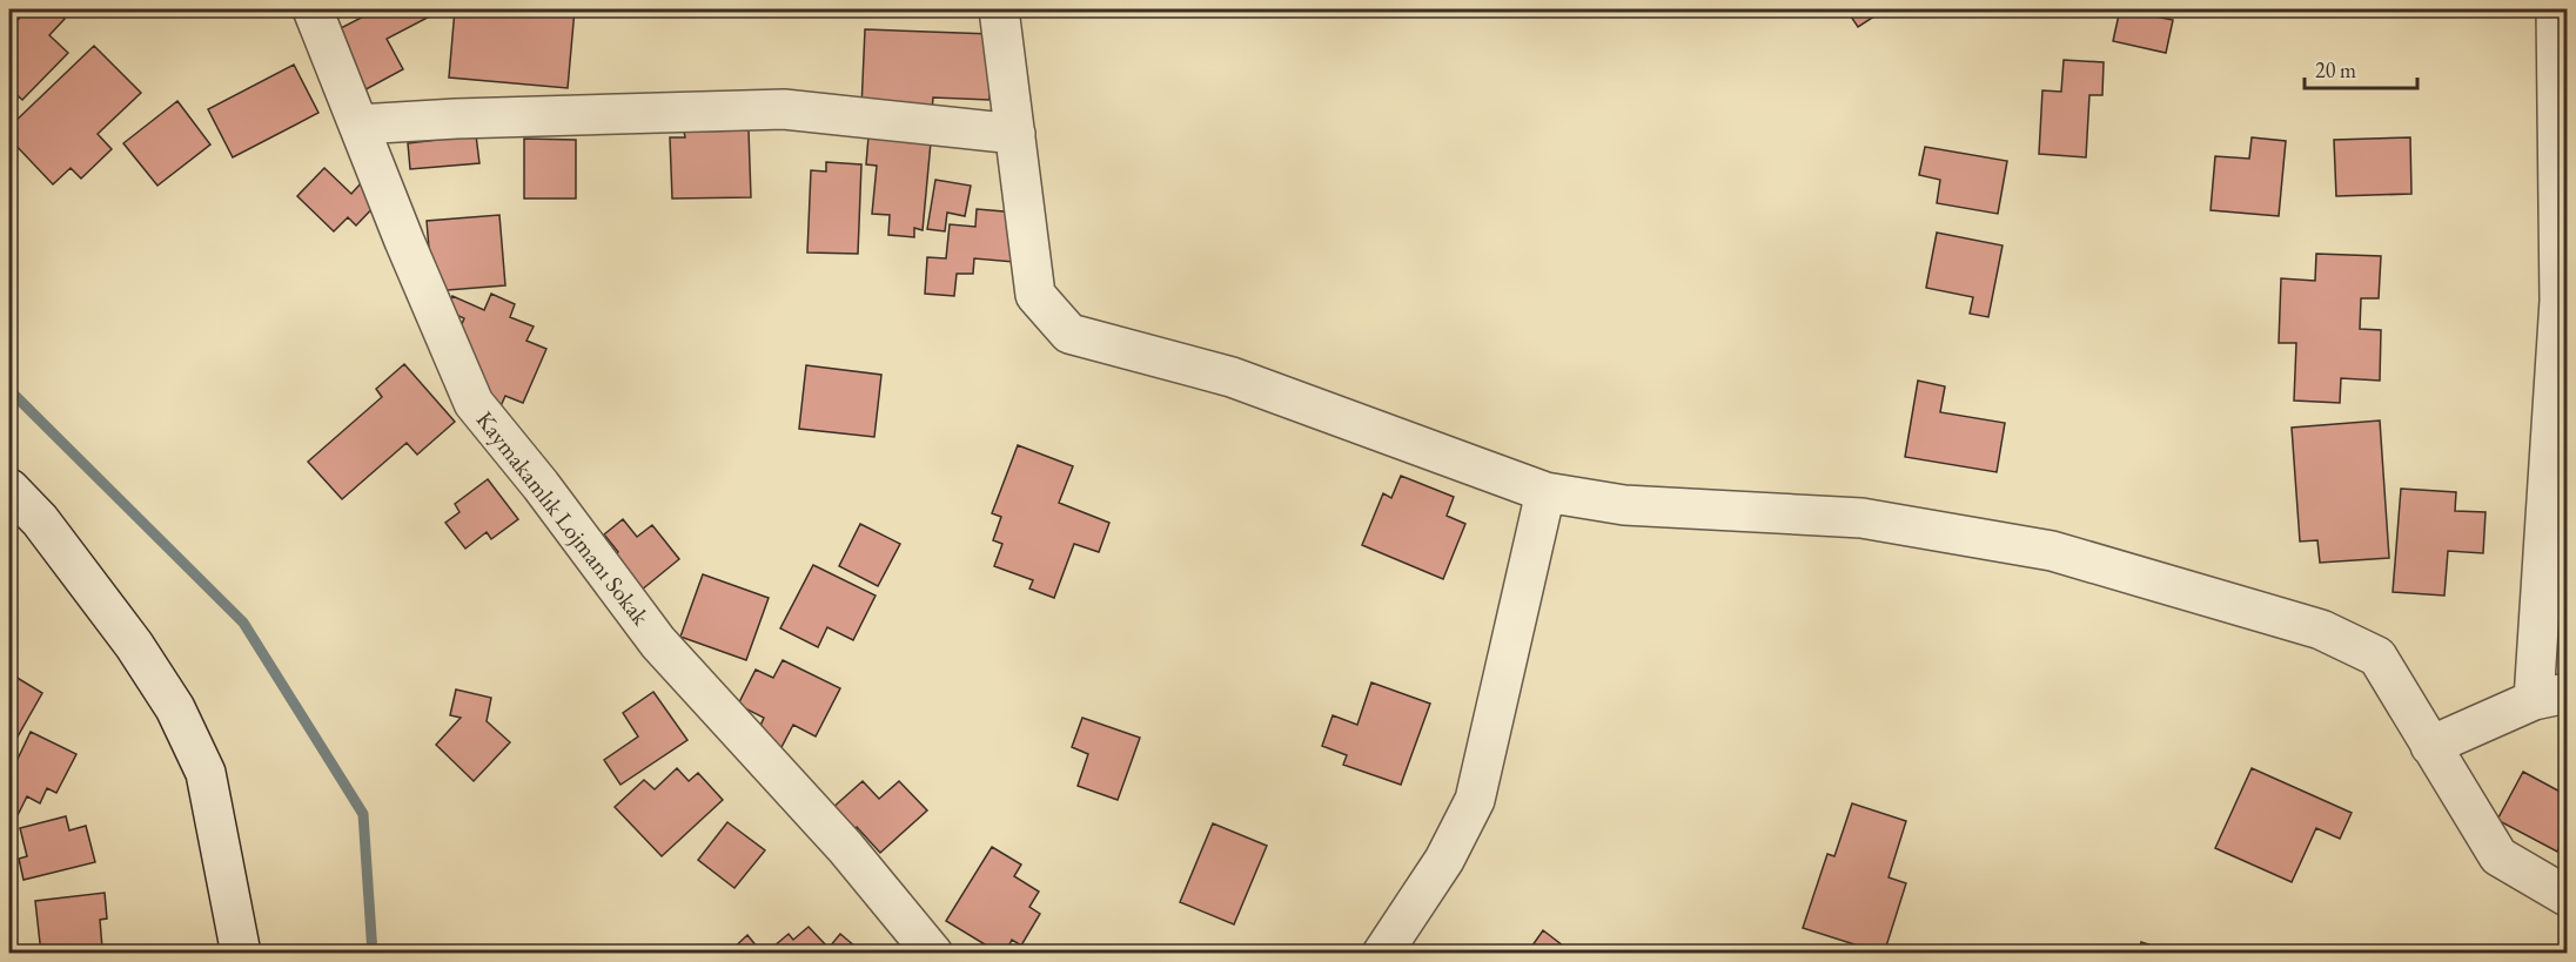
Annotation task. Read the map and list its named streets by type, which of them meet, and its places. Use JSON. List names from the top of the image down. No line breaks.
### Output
{"streets":{"street":["Kaymakamlık Lojmanı Sokak"]},"scale_bar":"20 m"}
